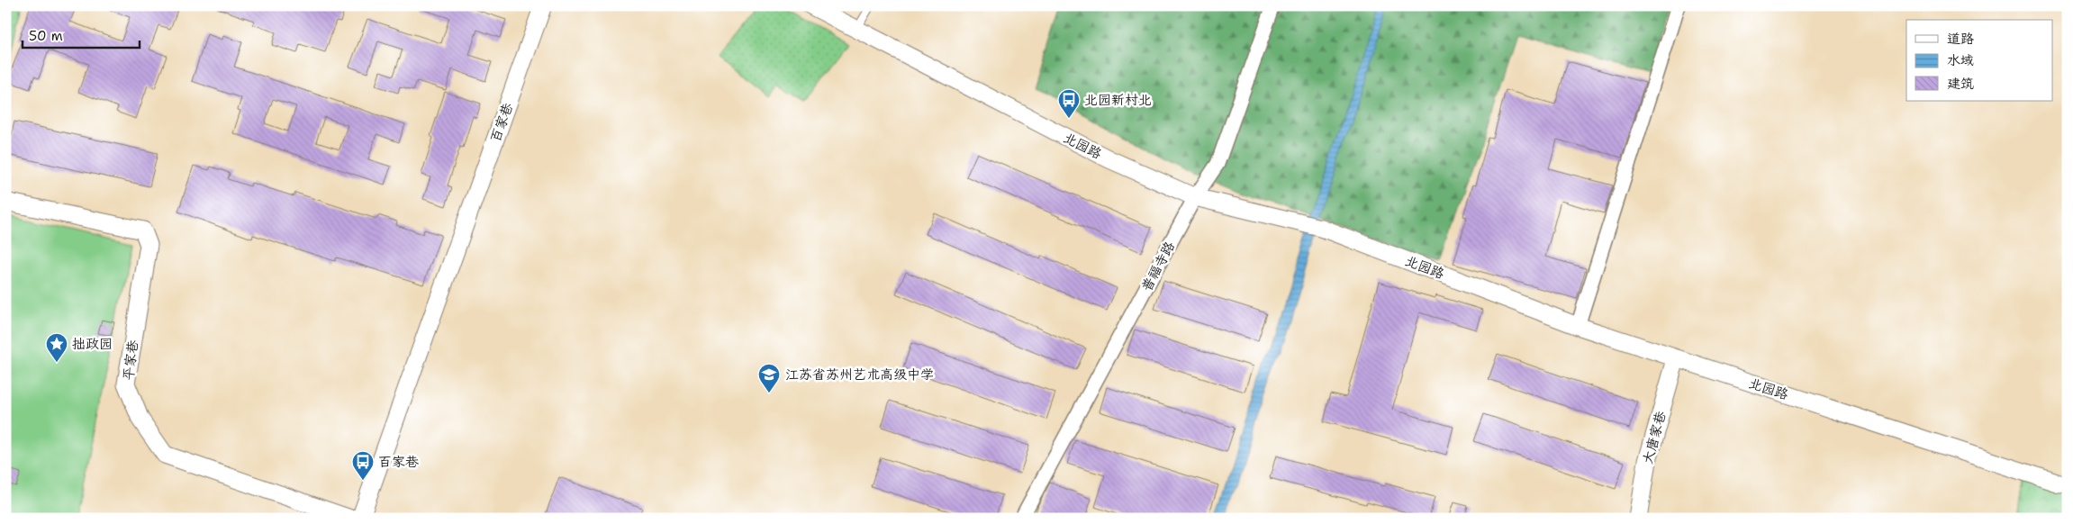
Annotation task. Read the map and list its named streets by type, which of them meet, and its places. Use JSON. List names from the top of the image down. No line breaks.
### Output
{"streets":{"street":["百家巷","北园路","普福寺路","平家巷","大唐家巷"]},"crossings":[["北园路","普福寺路"],["北园路","大唐家巷"]],"places":{"bus stop":["北园新村北","百家巷"],"place":["拙政园"],"school or university":["江苏省苏州艺术高级中学"]},"legend":["道路","水域","建筑"],"scale_bar":"50 m"}
